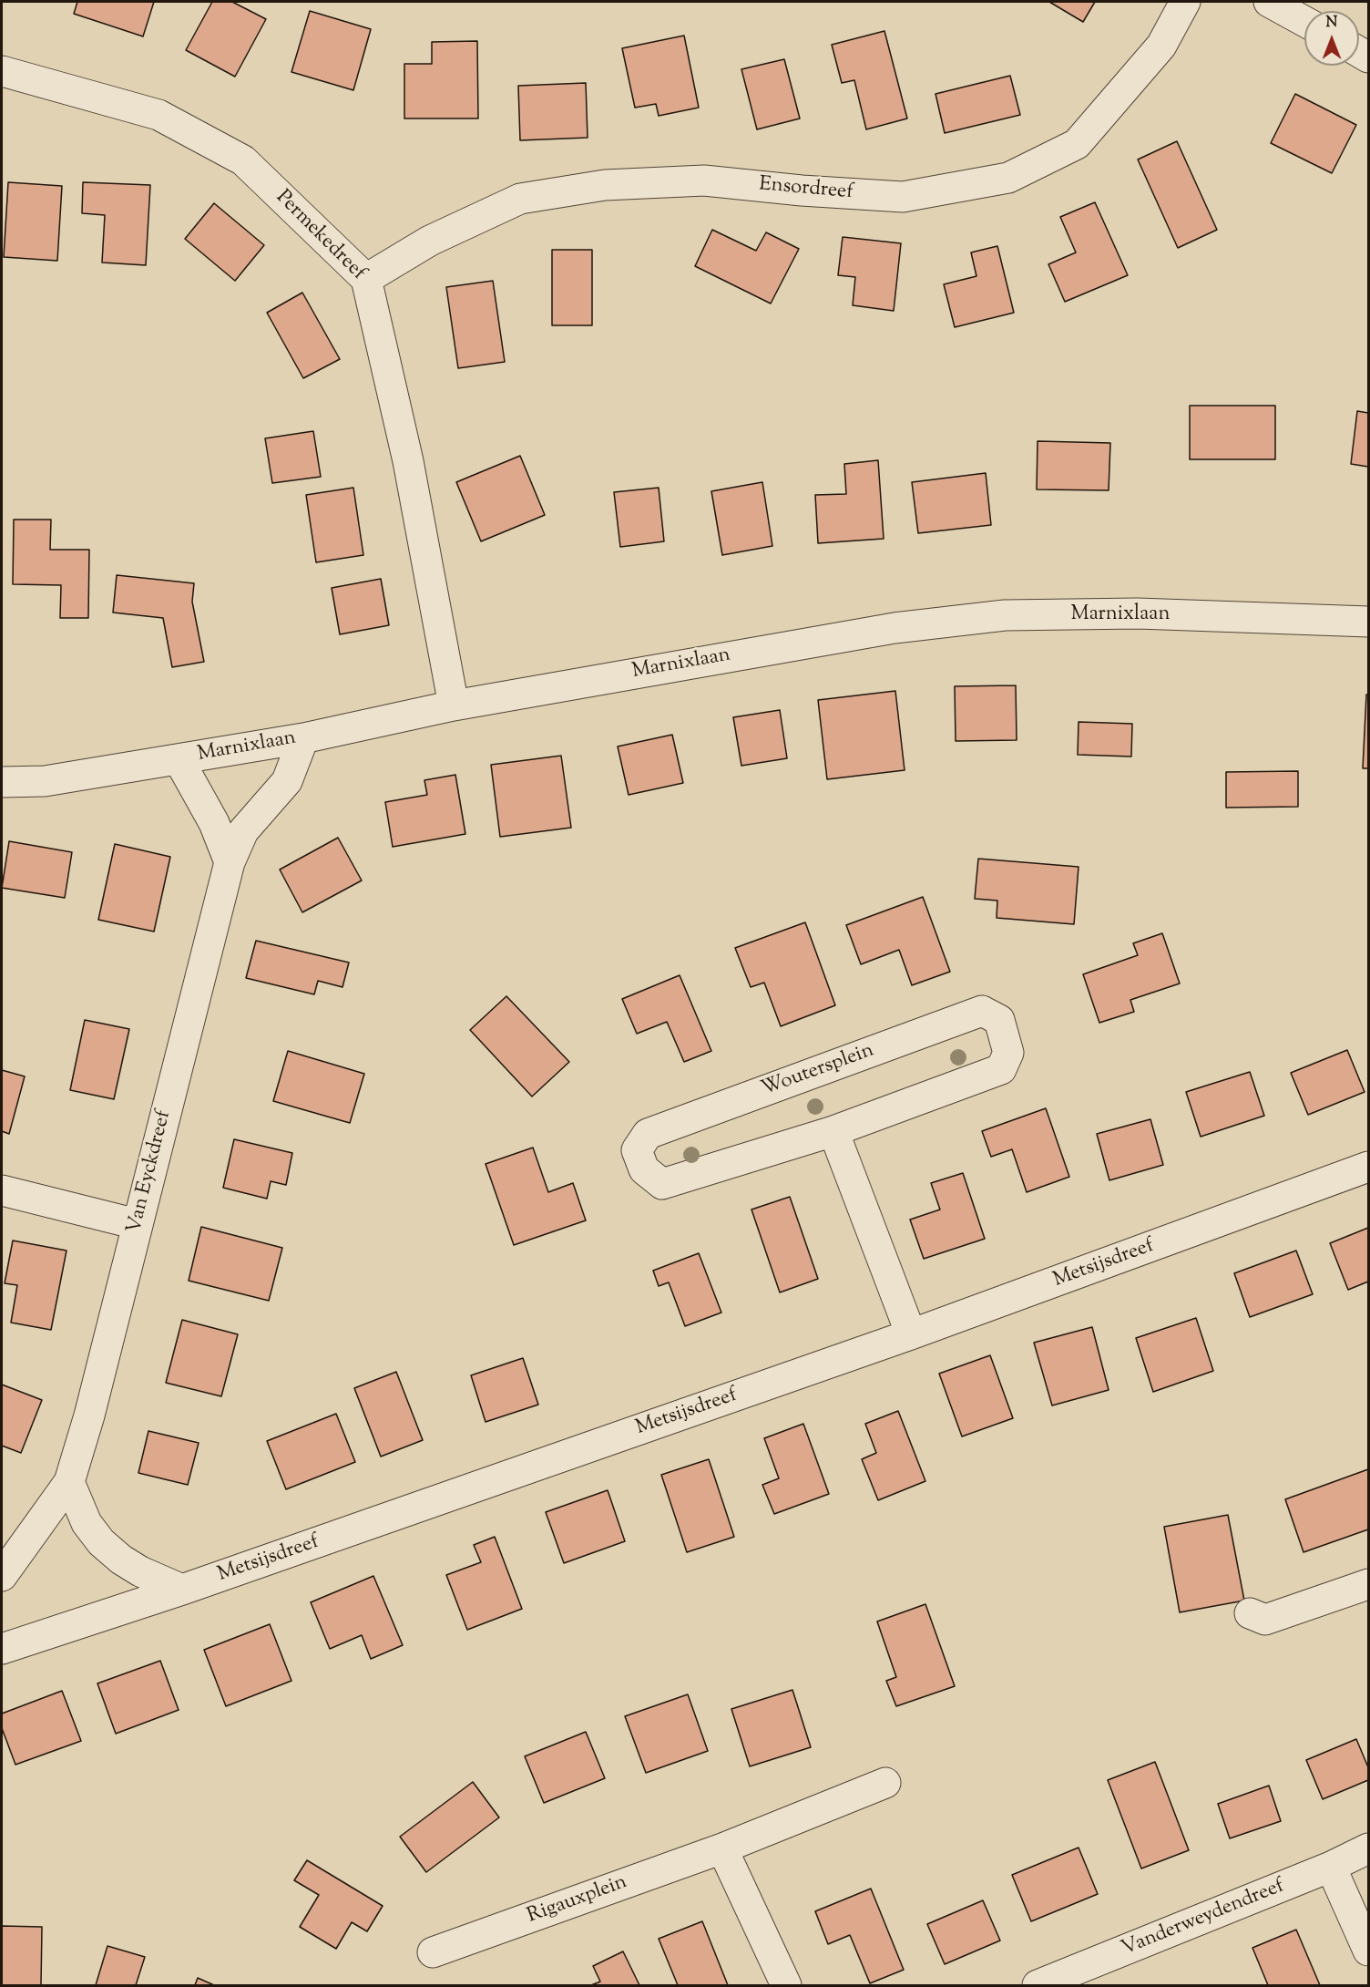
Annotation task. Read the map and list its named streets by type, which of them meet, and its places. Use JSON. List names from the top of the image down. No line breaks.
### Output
{"streets":{"street":["Ensordreef","Permekedreef","Marnixlaan","Woutersplein","Van Eyckdreef","Metsijsdreef","Rigauxplein","Vanderweydendreef"]},"crossings":[["Ensordreef","Permekedreef"],["Permekedreef","Marnixlaan"],["Marnixlaan","Van Eyckdreef"]],"north":"top"}
